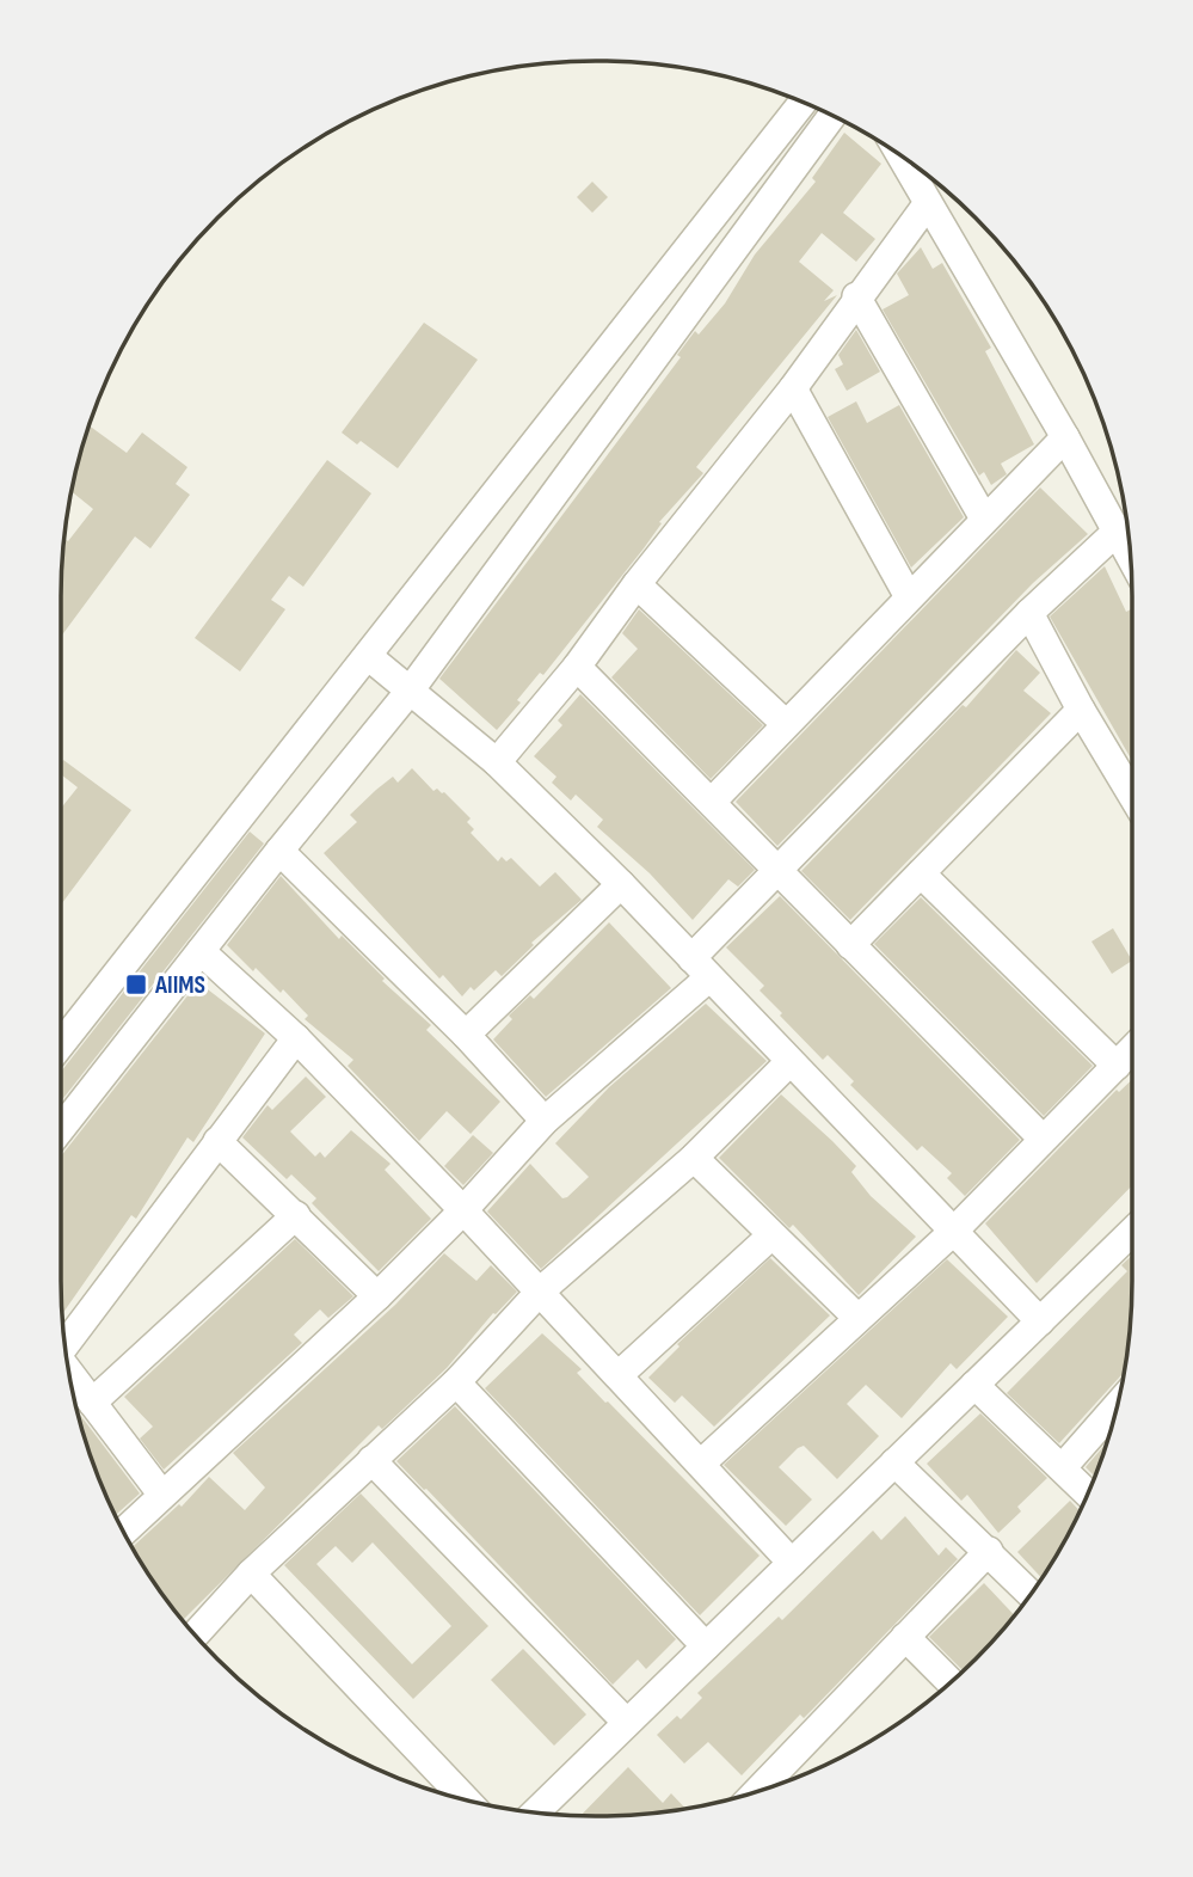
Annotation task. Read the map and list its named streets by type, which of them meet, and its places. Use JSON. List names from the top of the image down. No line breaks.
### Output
{"places":{"transit":["AIIMS"]}}
